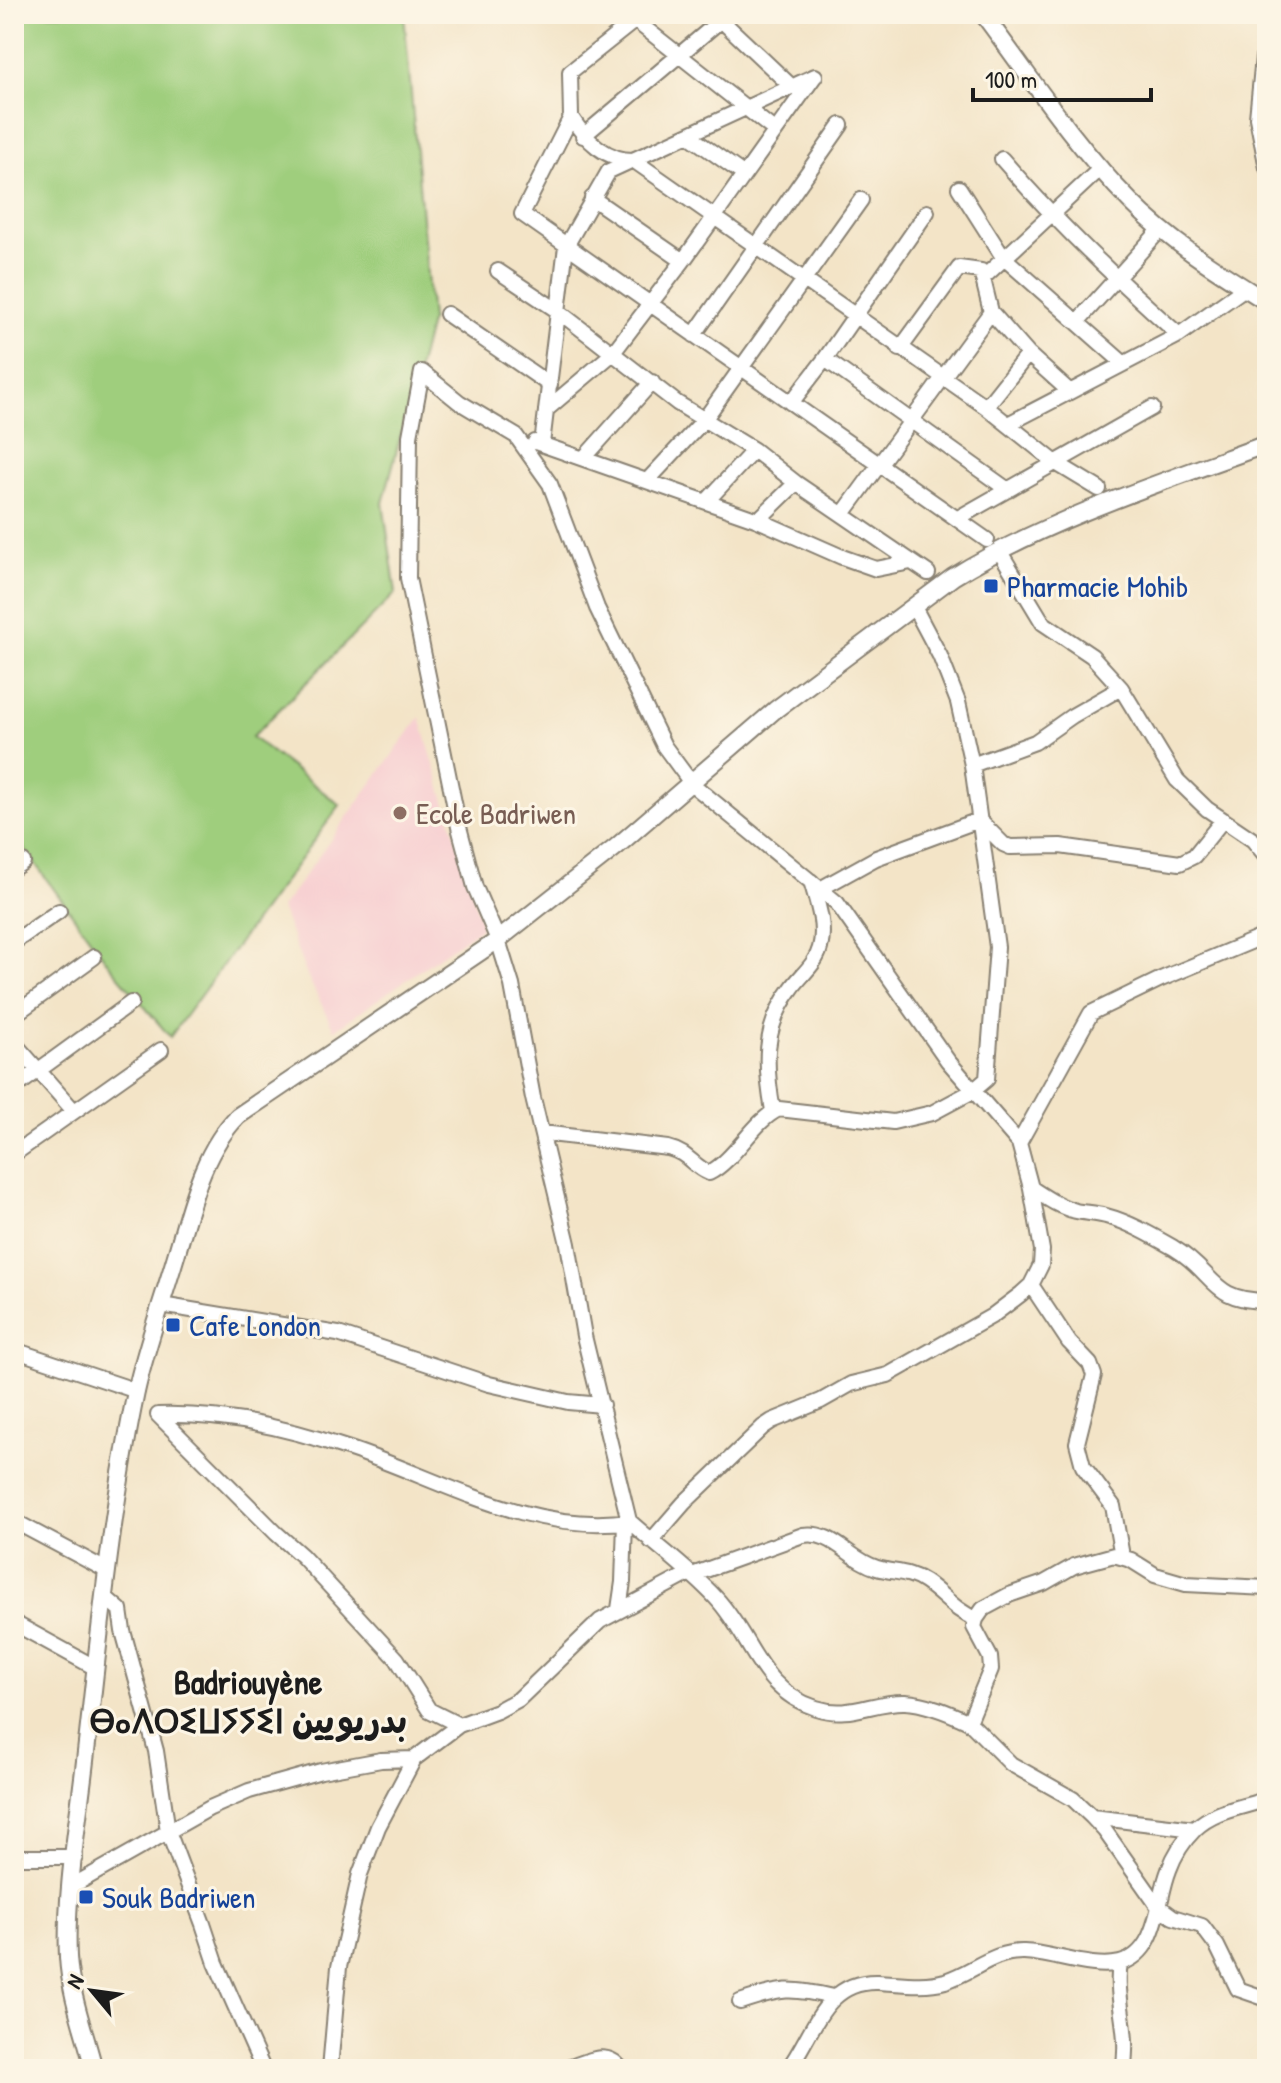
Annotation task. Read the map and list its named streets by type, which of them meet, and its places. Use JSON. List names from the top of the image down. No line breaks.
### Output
{"districts":["Badriouyène ⴱⴰⴷⵔⵉⵡⵢⵢⵉⵏ بدريويين"],"places":{"transit":["Pharmacie Mohib","Cafe London","Souk Badriwen"],"other":["Ecole Badriwen"]},"scale_bar":"100 m","north":"top left"}
